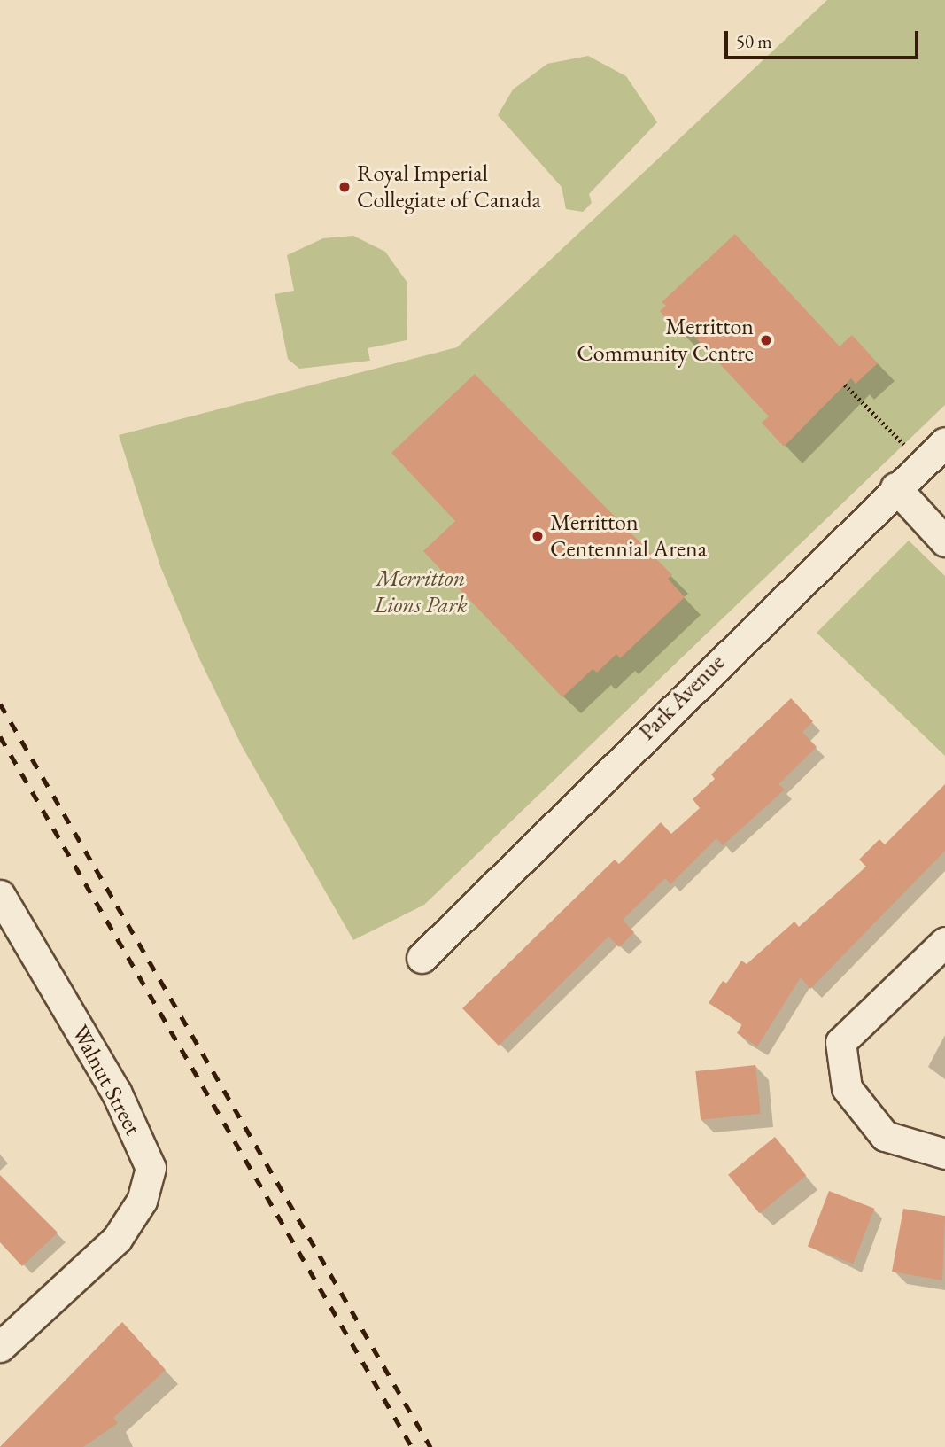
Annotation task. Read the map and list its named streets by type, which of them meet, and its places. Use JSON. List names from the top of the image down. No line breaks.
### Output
{"streets":{"street":["Park Avenue","Walnut Street"]},"parks":["Merritton Lions Park"],"places":["Royal Imperial Collegiate of Canada","Merritton Community Centre","Merritton Centennial Arena"],"scale_bar":"50 m"}
